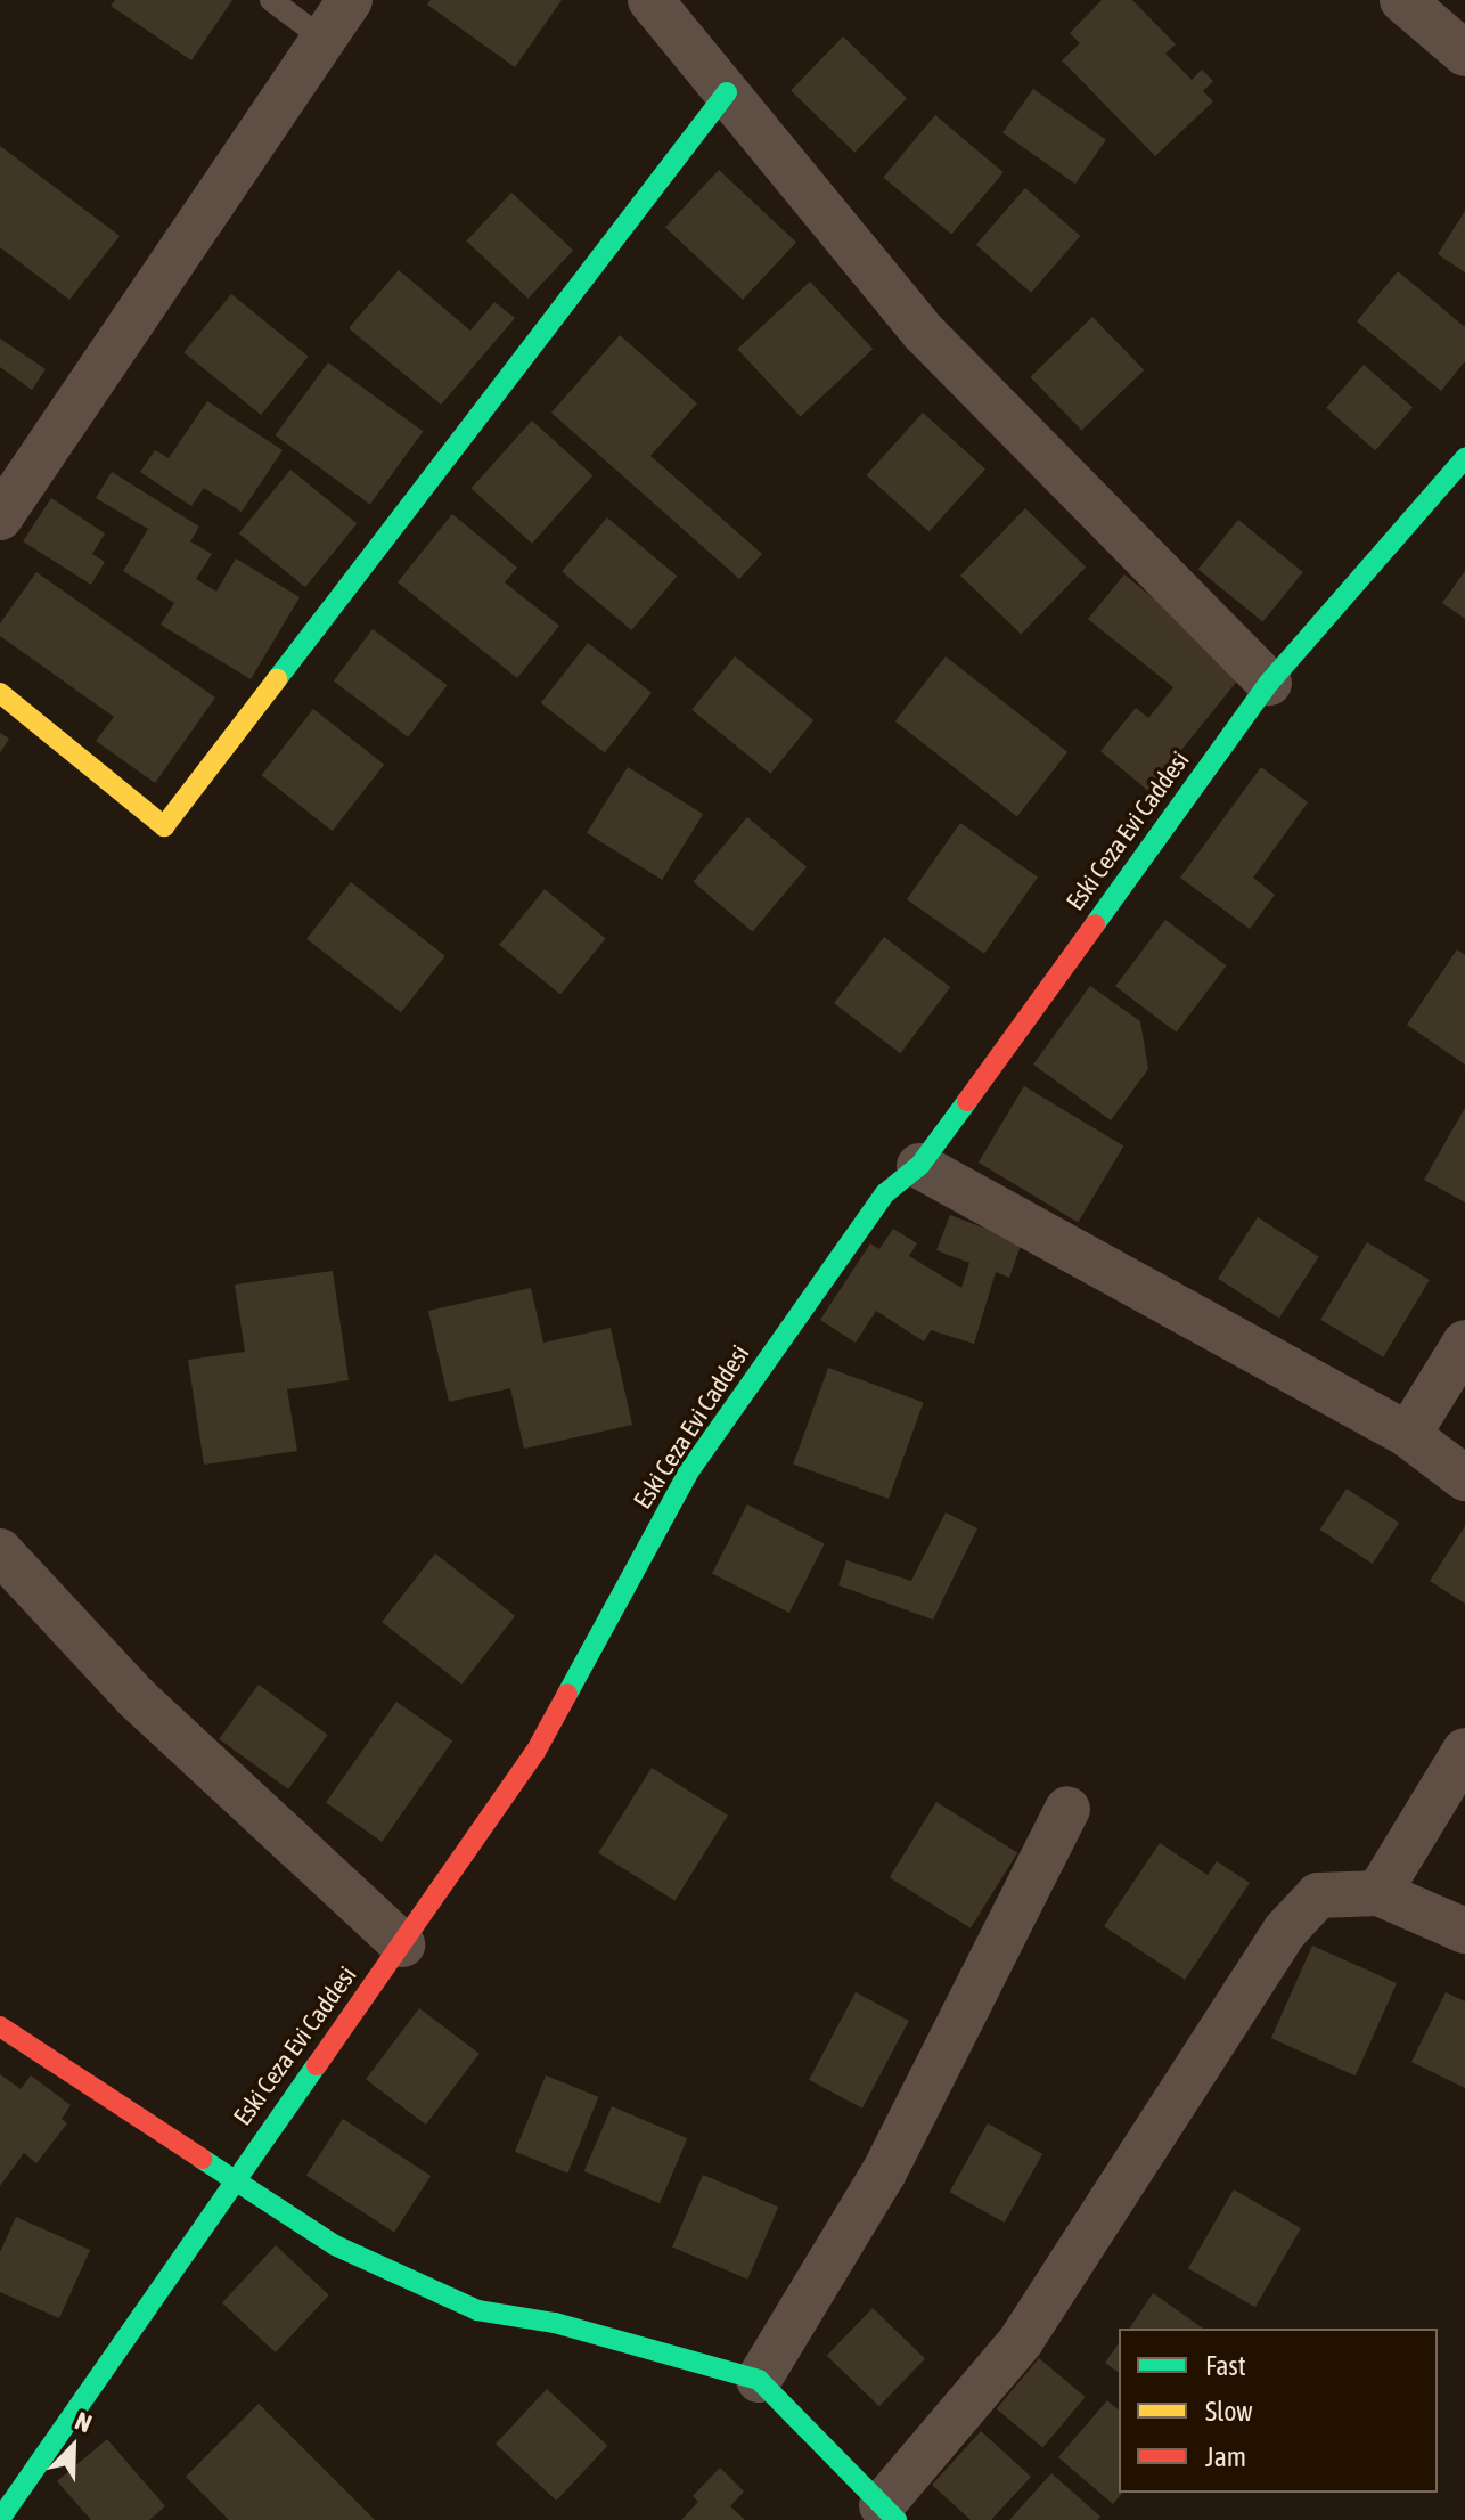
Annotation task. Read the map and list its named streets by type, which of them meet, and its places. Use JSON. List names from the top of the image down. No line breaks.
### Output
{"streets":{"street":["Eski Ceza Evi Caddesi"]},"legend":["Fast","Slow","Jam"],"north":"top right"}
